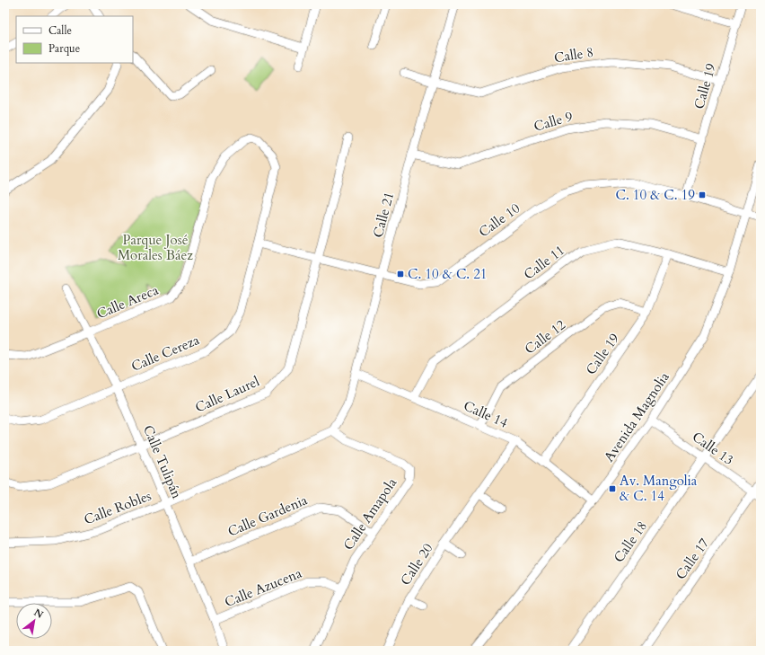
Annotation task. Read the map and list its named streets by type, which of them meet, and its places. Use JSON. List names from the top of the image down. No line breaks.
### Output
{"streets":{"street":["Calle 8","Calle 19","Calle 9","Calle 21","Calle 10","Calle 11","Calle Areca","Calle 12","Calle Cereza","Calle Laurel","Calle 14","Avenida Magnolia","Calle 13","Calle Tulipán","Calle Robles","Calle Amapola","Calle Gardenia","Calle 18","Calle 17","Calle 20","Calle Azucena"]},"crossings":[["Calle 8","Calle 19"],["Calle 8","Calle 21"],["Calle 19","Calle 9"],["Calle 19","Calle 10"],["Calle 19","Calle 11"],["Calle 19","Calle 12"],["Calle 19","Calle 14"],["Calle 9","Calle 21"],["Calle 21","Calle 10"],["Calle 21","Calle 14"],["Calle 21","Calle Robles"],["Calle 21","Calle Amapola"],["Calle 10","Calle Cereza"],["Calle 10","Calle Laurel"],["Calle 10","Avenida Magnolia"],["Calle 11","Calle 14"],["Calle 11","Avenida Magnolia"],["Calle Areca","Calle Cereza"],["Calle Areca","Calle Tulipán"],["Calle 12","Calle 14"],["Calle Cereza","Calle Tulipán"],["Calle Laurel","Calle Tulipán"],["Calle 14","Avenida Magnolia"],["Calle 14","Calle 20"],["Avenida Magnolia","Calle 13"],["Calle 13","Calle 18"],["Calle 13","Calle 17"],["Calle Tulipán","Calle Robles"],["Calle Tulipán","Calle Gardenia"],["Calle Tulipán","Calle Azucena"],["Calle Robles","Calle Amapola"],["Calle Amapola","Calle Gardenia"],["Calle Amapola","Calle Azucena"]],"parks":["Parque José Morales Báez"],"places":{"transit":["C. 10 & C. 19","C. 10 & C. 21","Av. Mangolia & C. 14"]},"legend":["Calle","Parque"],"north":"top right"}
